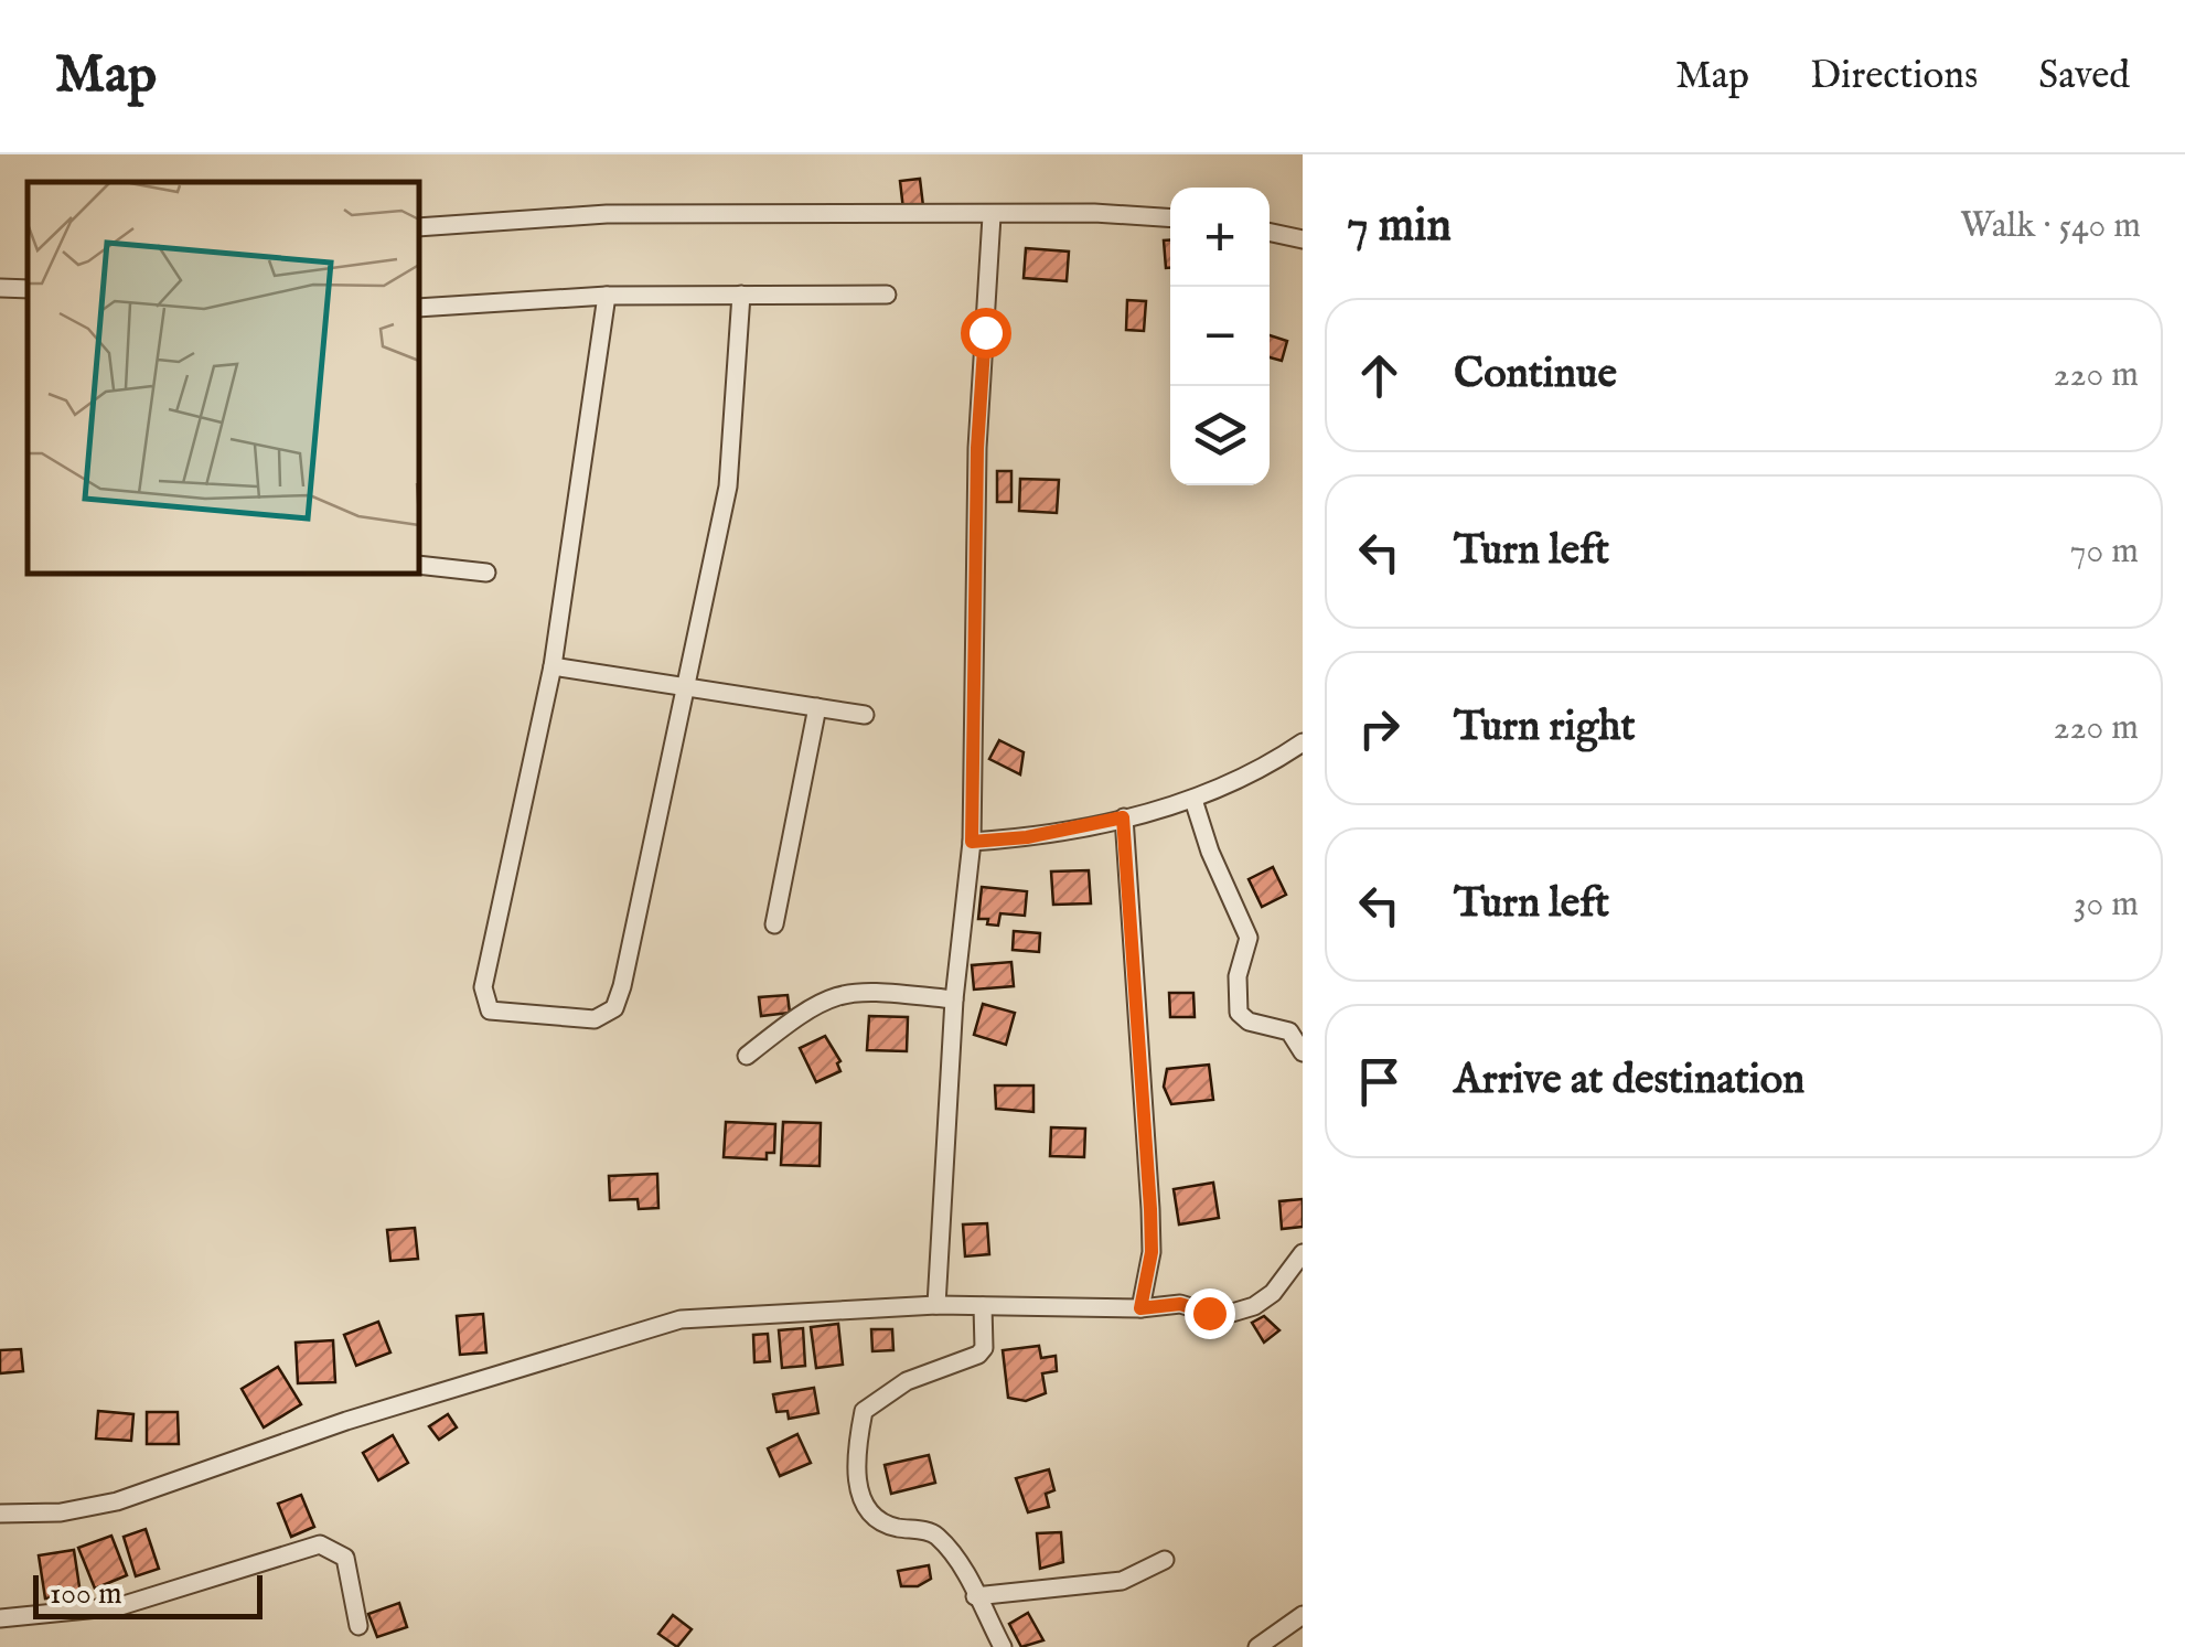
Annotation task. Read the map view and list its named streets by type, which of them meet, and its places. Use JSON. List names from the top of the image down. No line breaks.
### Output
{"scale_bar":"100 m","page":{"header":"Map","nav":["Map","Directions","Saved"],"heading":["7 min","Walk · 540 m"],"map_buttons":["+","−"],"list":[["Continue","220 m"],["Turn left","70 m"],["Turn right","220 m"],["Turn left","30 m"],"Arrive at destination"],"scale":"100 m"}}
